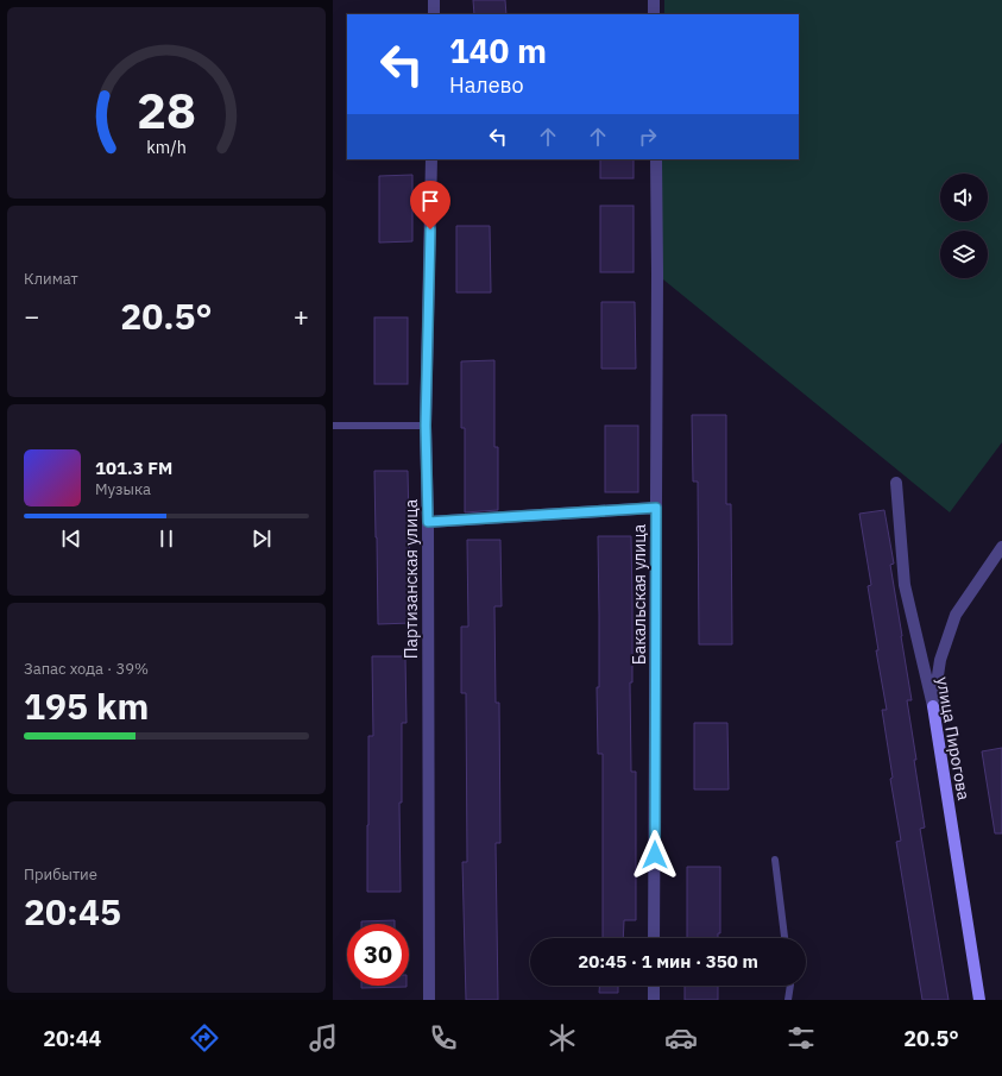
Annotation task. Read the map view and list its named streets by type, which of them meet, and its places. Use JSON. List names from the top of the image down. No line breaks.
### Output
{"streets":{"street":["Партизанская улица","Бакальская улица","улица Пирогова"]},"page":{"turn":["140 m","Налево"],"tile":["Климат",["Запас хода · 39%","195 km"],["Прибытие","20:45"]],"heat":["−","20.5°","+"],"song":["101.3 FM","Музыка"],"limit":"30","trip":"20:45 · 1 мин · 350 m","tabs":["20:44","20.5°"],"gauge":["28","km/h"]}}
